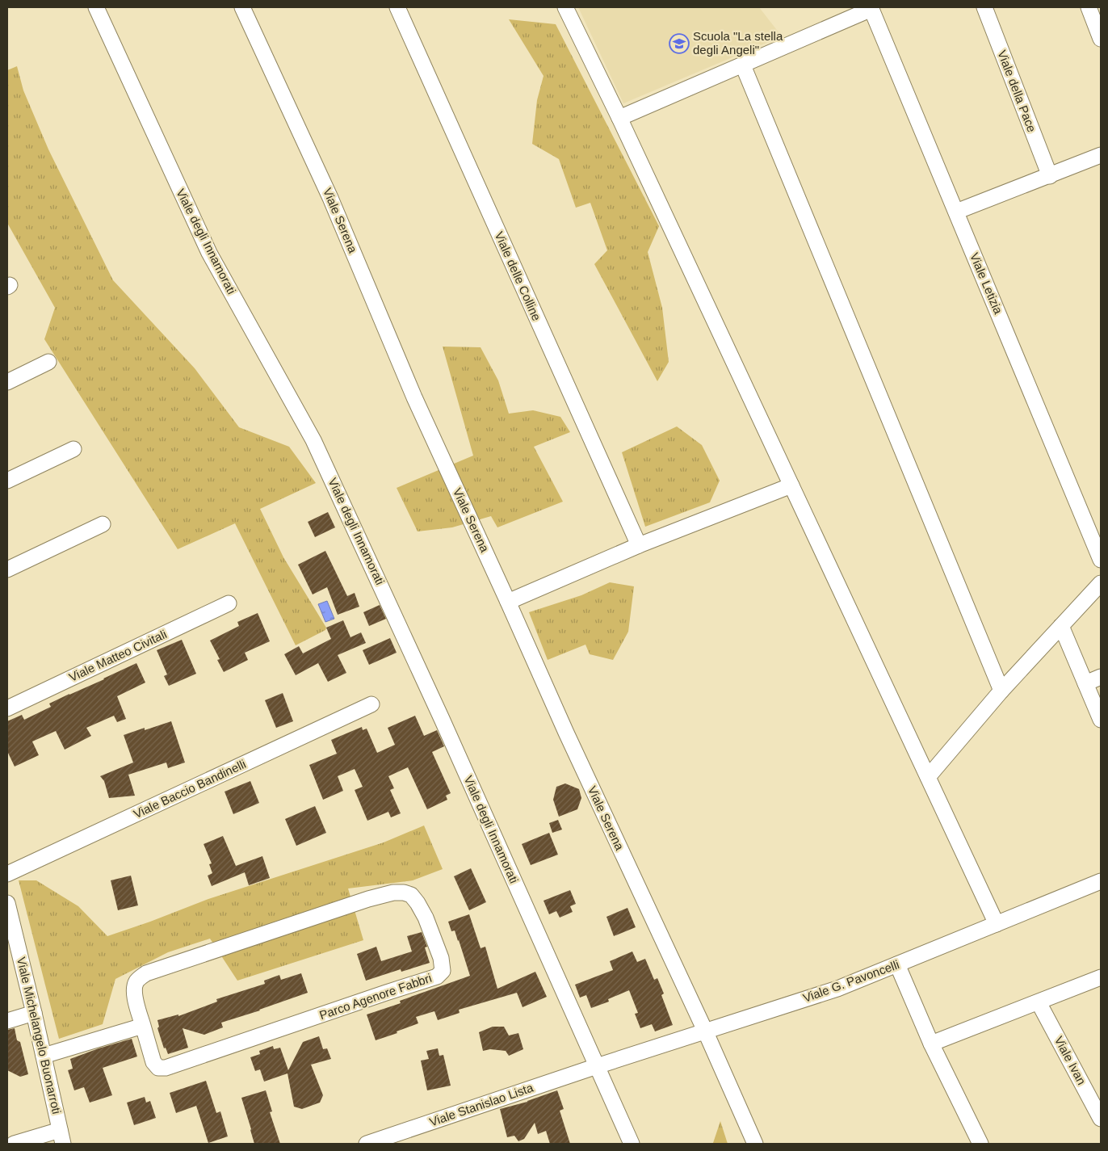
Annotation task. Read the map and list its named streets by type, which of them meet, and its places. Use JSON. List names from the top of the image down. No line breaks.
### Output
{"streets":{"street":["Viale della Pace","Viale Serena","Viale degli Innamorati","Viale delle Colline","Viale Letizia","Viale Matteo Civitali","Viale Baccio Bandinelli","Viale G. Pavoncelli","Parco Agenore Fabbri","Viale Michelangelo Buonarroti","Viale Ivan","Viale Stanislao Lista"]},"crossings":[["Viale Serena","Viale G. Pavoncelli"],["Viale degli Innamorati","Viale G. Pavoncelli"],["Viale degli Innamorati","Viale Stanislao Lista"],["Viale G. Pavoncelli","Viale Stanislao Lista"]],"places":{"school or university":["Scuola \"La stella degli Angeli\""]}}
